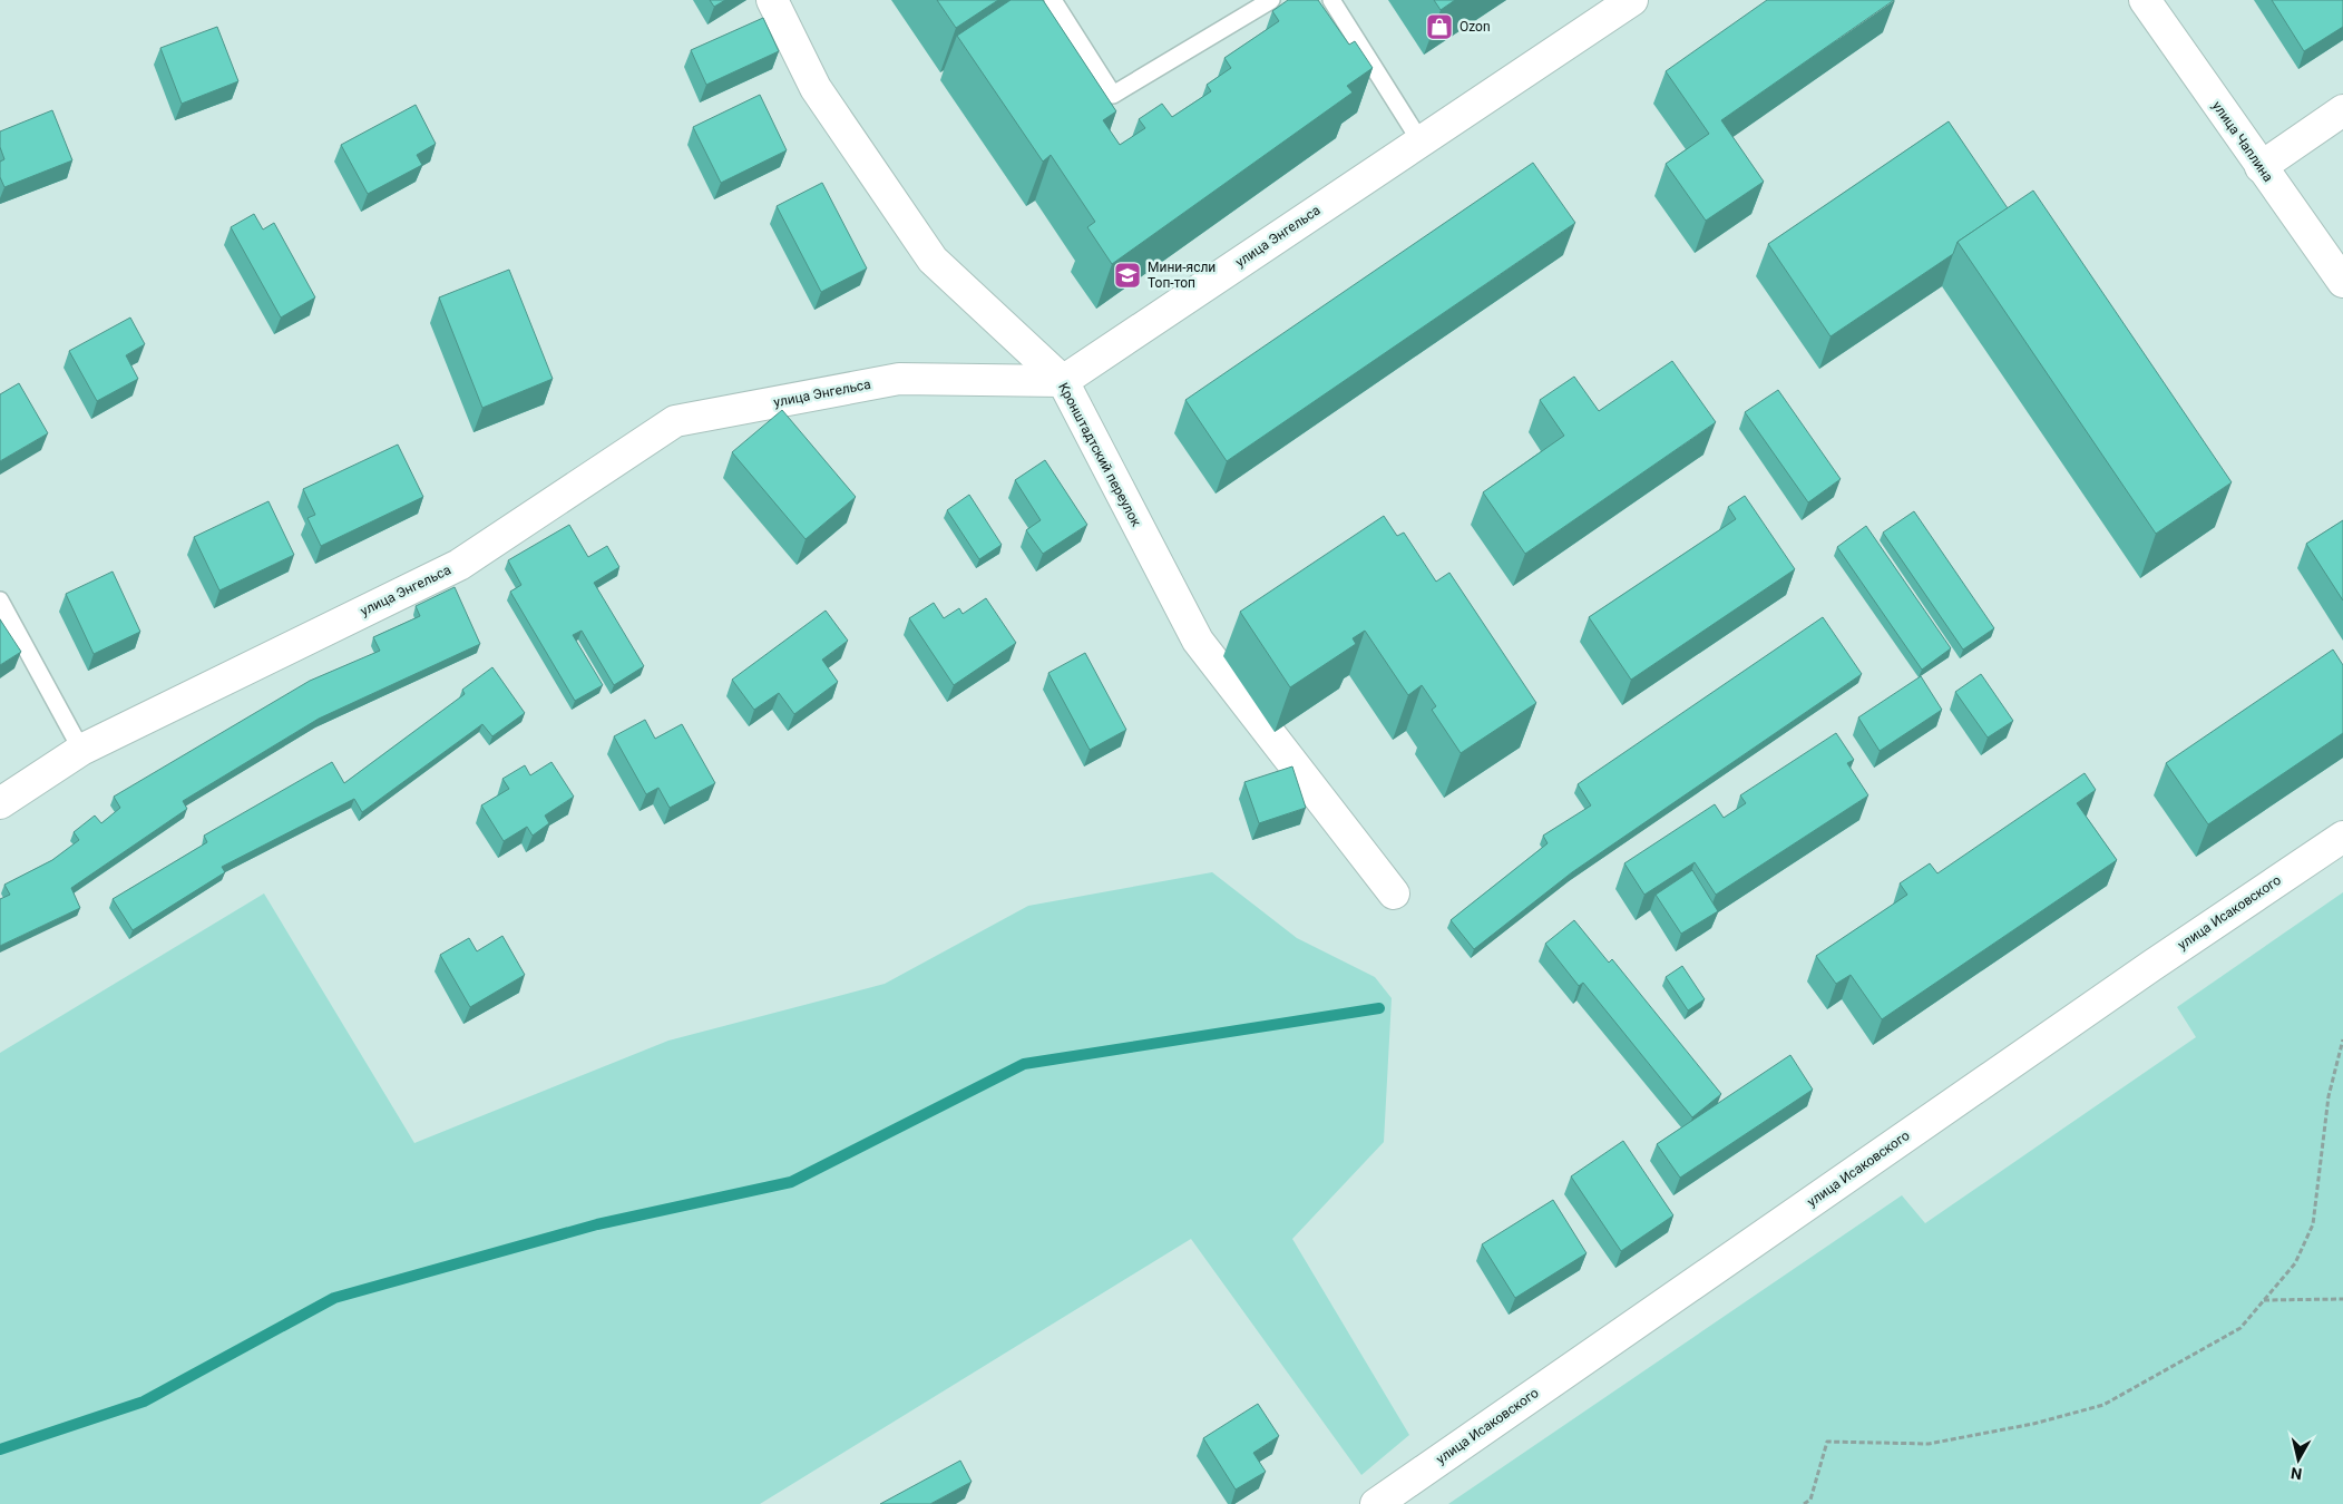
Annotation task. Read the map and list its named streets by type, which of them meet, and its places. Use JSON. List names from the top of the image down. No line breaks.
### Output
{"streets":{"street":["улица Чаплина","улица Энгельса","Кронштадтский переулок","улица Исаковского"]},"crossings":[["улица Энгельса","Кронштадтский переулок"]],"places":{"shop":["Ozon"],"school or university":["Мини-ясли Топ-топ"]},"north":"bottom"}
